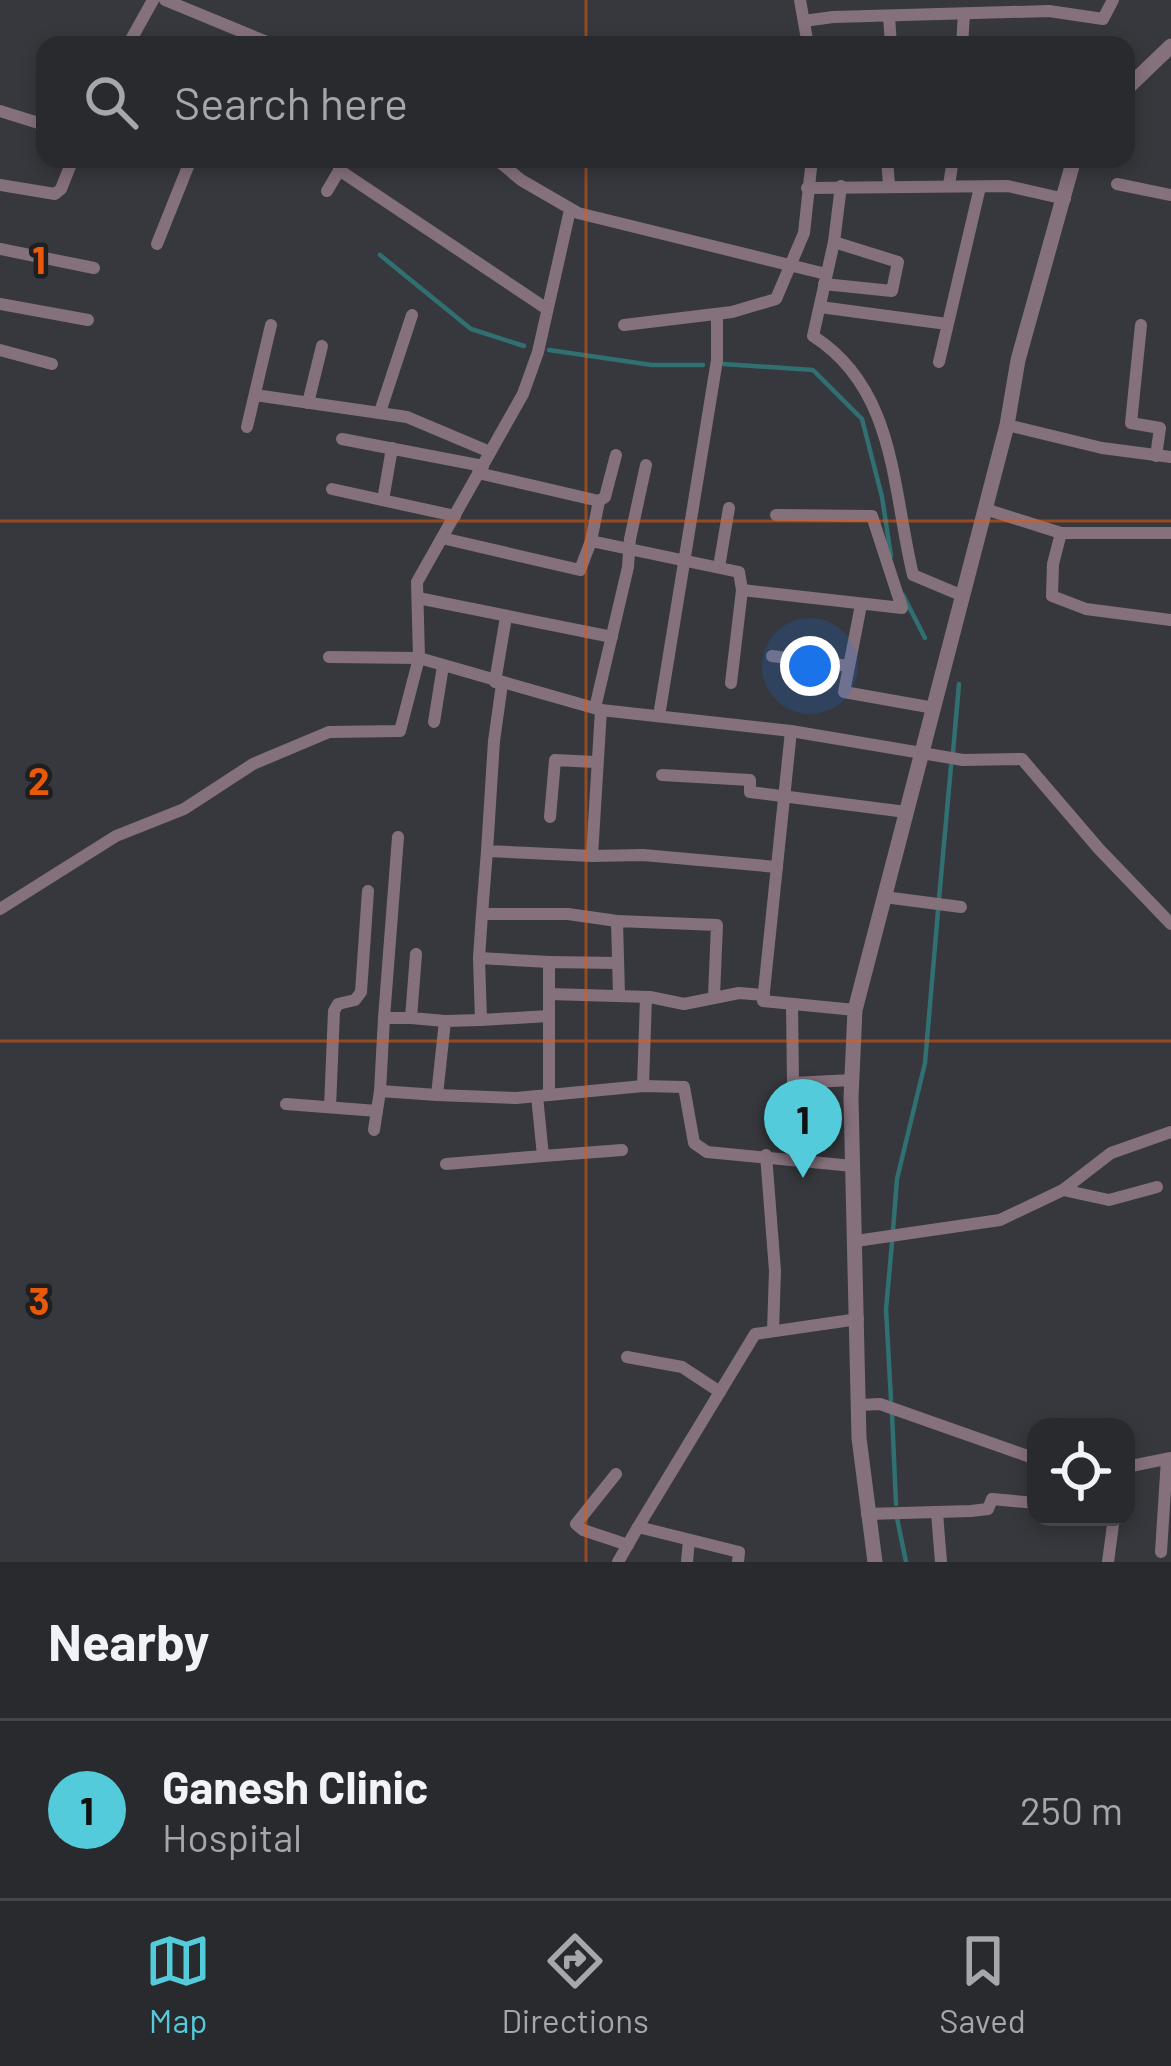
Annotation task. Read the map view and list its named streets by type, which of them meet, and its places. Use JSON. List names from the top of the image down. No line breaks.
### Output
{"page":{"search":"Search here","pins":"1","heading":"Nearby","list":[{"mark":"1","name":"Ganesh Clinic","note":"Hospital","value":"250 m"}],"nav":["Map","Directions","Saved"]},"grid":{"rows":["1","2","3"]}}
